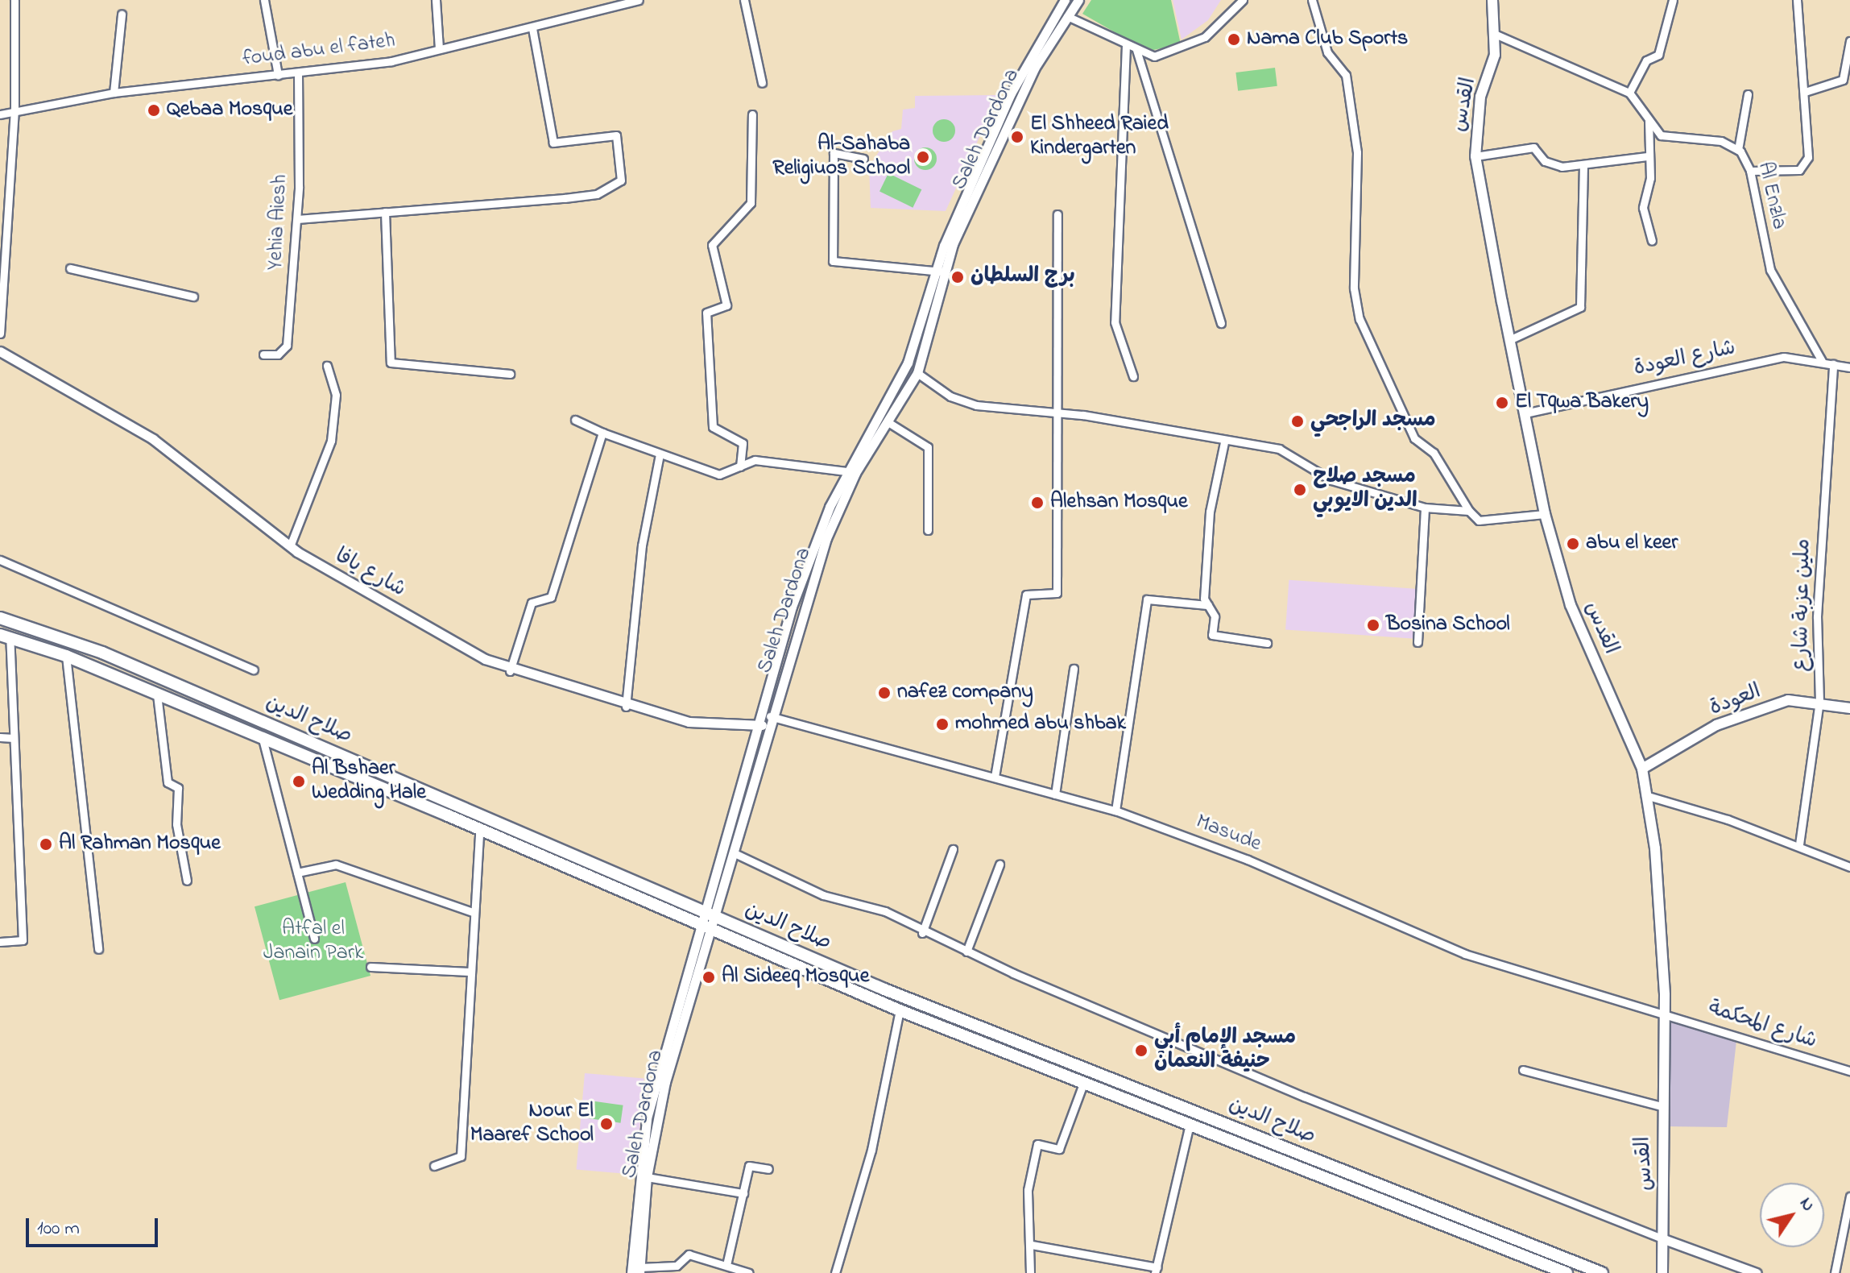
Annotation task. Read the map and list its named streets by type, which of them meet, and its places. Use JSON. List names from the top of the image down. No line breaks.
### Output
{"streets":{"highway":["صلاح الدين"],"main road":["القدس","العودة"],"street":["foud abu el fateh","Saleh Dardona","Al Enzla","Yehia Aiesh","شارع العودة","شارع يافا","ملين عزبة شارع","Masude","شارع المحكمة"]},"crossings":[["foud abu el fateh","Yehia Aiesh"],["القدس","شارع العودة"],["القدس","العودة"],["القدس","Masude"],["القدس","شارع المحكمة"],["Saleh Dardona","شارع يافا"],["Saleh Dardona","صلاح الدين"],["Saleh Dardona","Masude"],["Al Enzla","شارع العودة"],["شارع العودة","ملين عزبة شارع"],["ملين عزبة شارع","العودة"],["Masude","شارع المحكمة"]],"parks":["Atfal el Janain Park"],"places":["Nama Club Sports","Qebaa Mosque","El Shheed Raied Kindergarten","Al-Sahaba Religiuos School","برج السلطان","El Tqwa Bakery","مسجد الراجحي","مسجد صلاح الدين الايوبي","Alehsan Mosque","abu el keer","Bosina School","nafez company","mohmed abu shbak","Al Bshaer Wedding Hale","Al Rahman Mosque","Al Sideeq Mosque","مسجد الإمام أبي حنيفة النعمان","Nour El Maaref School"],"scale_bar":"100 m","north":"top right"}
